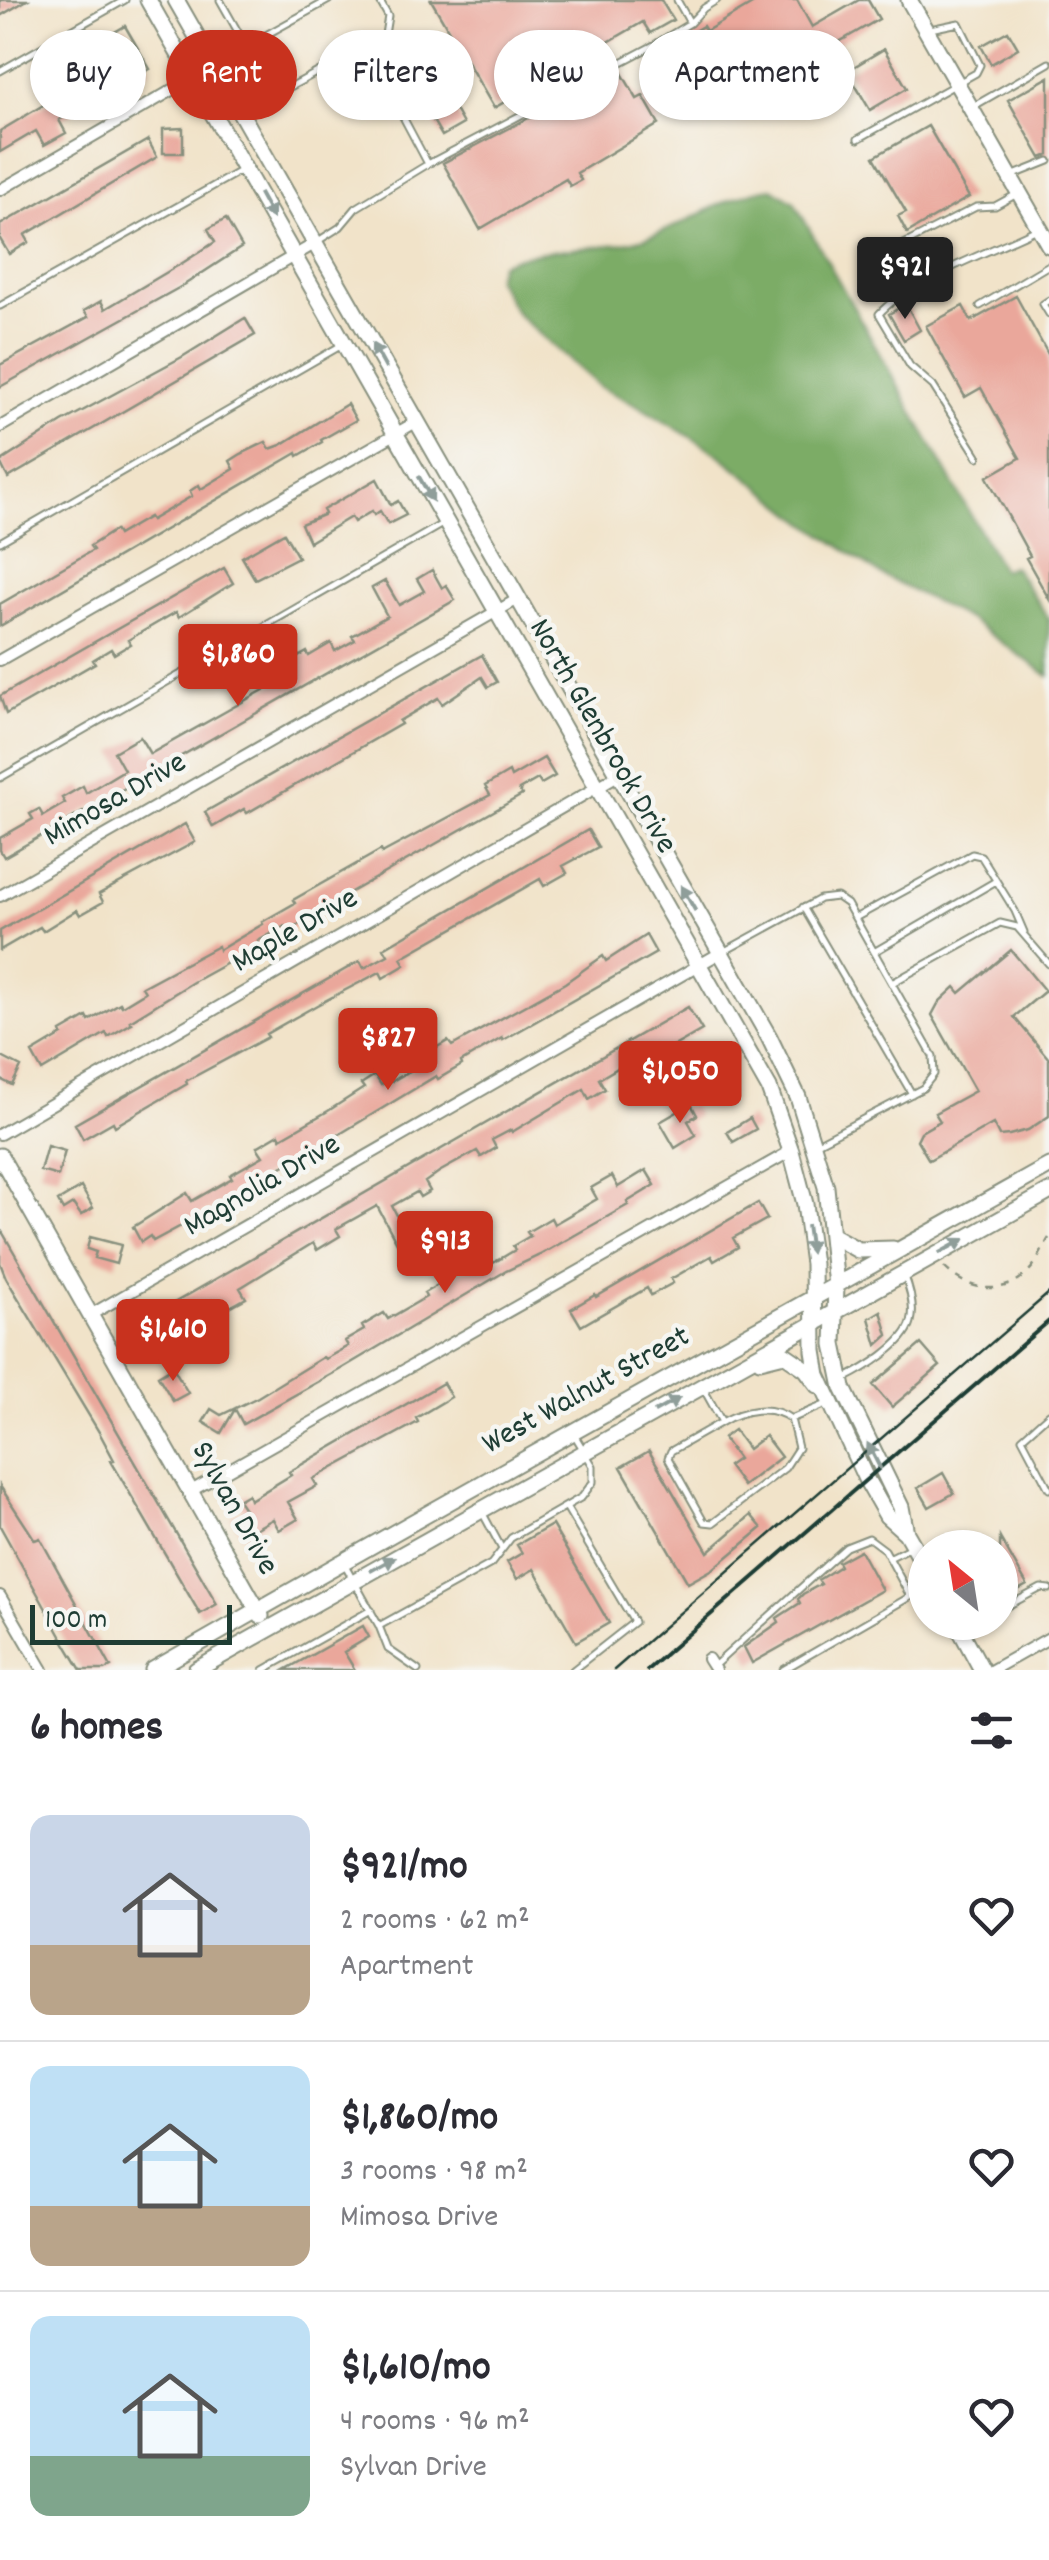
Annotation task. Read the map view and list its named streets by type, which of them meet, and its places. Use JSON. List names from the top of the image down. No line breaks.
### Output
{"streets":{"main road":["North Glenbrook Drive","West Walnut Street","Sylvan Drive"],"street":["Mimosa Drive","Maple Drive","Magnolia Drive"]},"crossings":[["North Glenbrook Drive","Mimosa Drive"],["North Glenbrook Drive","Maple Drive"],["North Glenbrook Drive","Magnolia Drive"],["North Glenbrook Drive","West Walnut Street"],["Magnolia Drive","Sylvan Drive"],["West Walnut Street","Sylvan Drive"]],"scale_bar":"100 m","north":"top left","page":{"chip":["Buy","Rent","Filters","New","Apartment"],"price":["$921","$1,860","$827","$1,050","$913","$1,610"],"scale":"100 m","heading":"6 homes","list":[{"name":"$921/mo","note":"2 rooms · 62 m² · Apartment"},{"name":"$1,860/mo","note":"3 rooms · 98 m² · Mimosa Drive"},{"name":"$1,610/mo","note":"4 rooms · 96 m² · Sylvan Drive"}]}}
